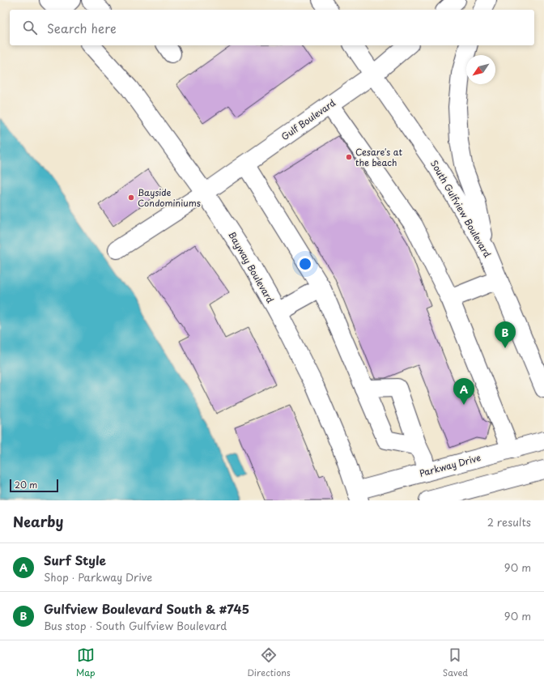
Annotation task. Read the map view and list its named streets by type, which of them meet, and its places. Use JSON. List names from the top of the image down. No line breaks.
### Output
{"streets":{"street":["Gulf Boulevard","South Gulfview Boulevard","Bayway Boulevard","Parkway Drive"]},"crossings":[["Gulf Boulevard","South Gulfview Boulevard"],["Gulf Boulevard","Bayway Boulevard"],["Bayway Boulevard","Parkway Drive"]],"places":["Cesare's at the beach","Bayside Condominiums"],"scale_bar":"20 m","north":"bottom left","page":{"search":"Search here","pins":["B","A"],"scale":"20 m","heading":["Nearby","2 results"],"list":[{"mark":"A","name":"Surf Style","note":"Shop · Parkway Drive","value":"90 m"},{"mark":"B","name":"Gulfview Boulevard South & #745","note":"Bus stop · South Gulfview Boulevard","value":"90 m"}],"nav":["Map","Directions","Saved"]}}
